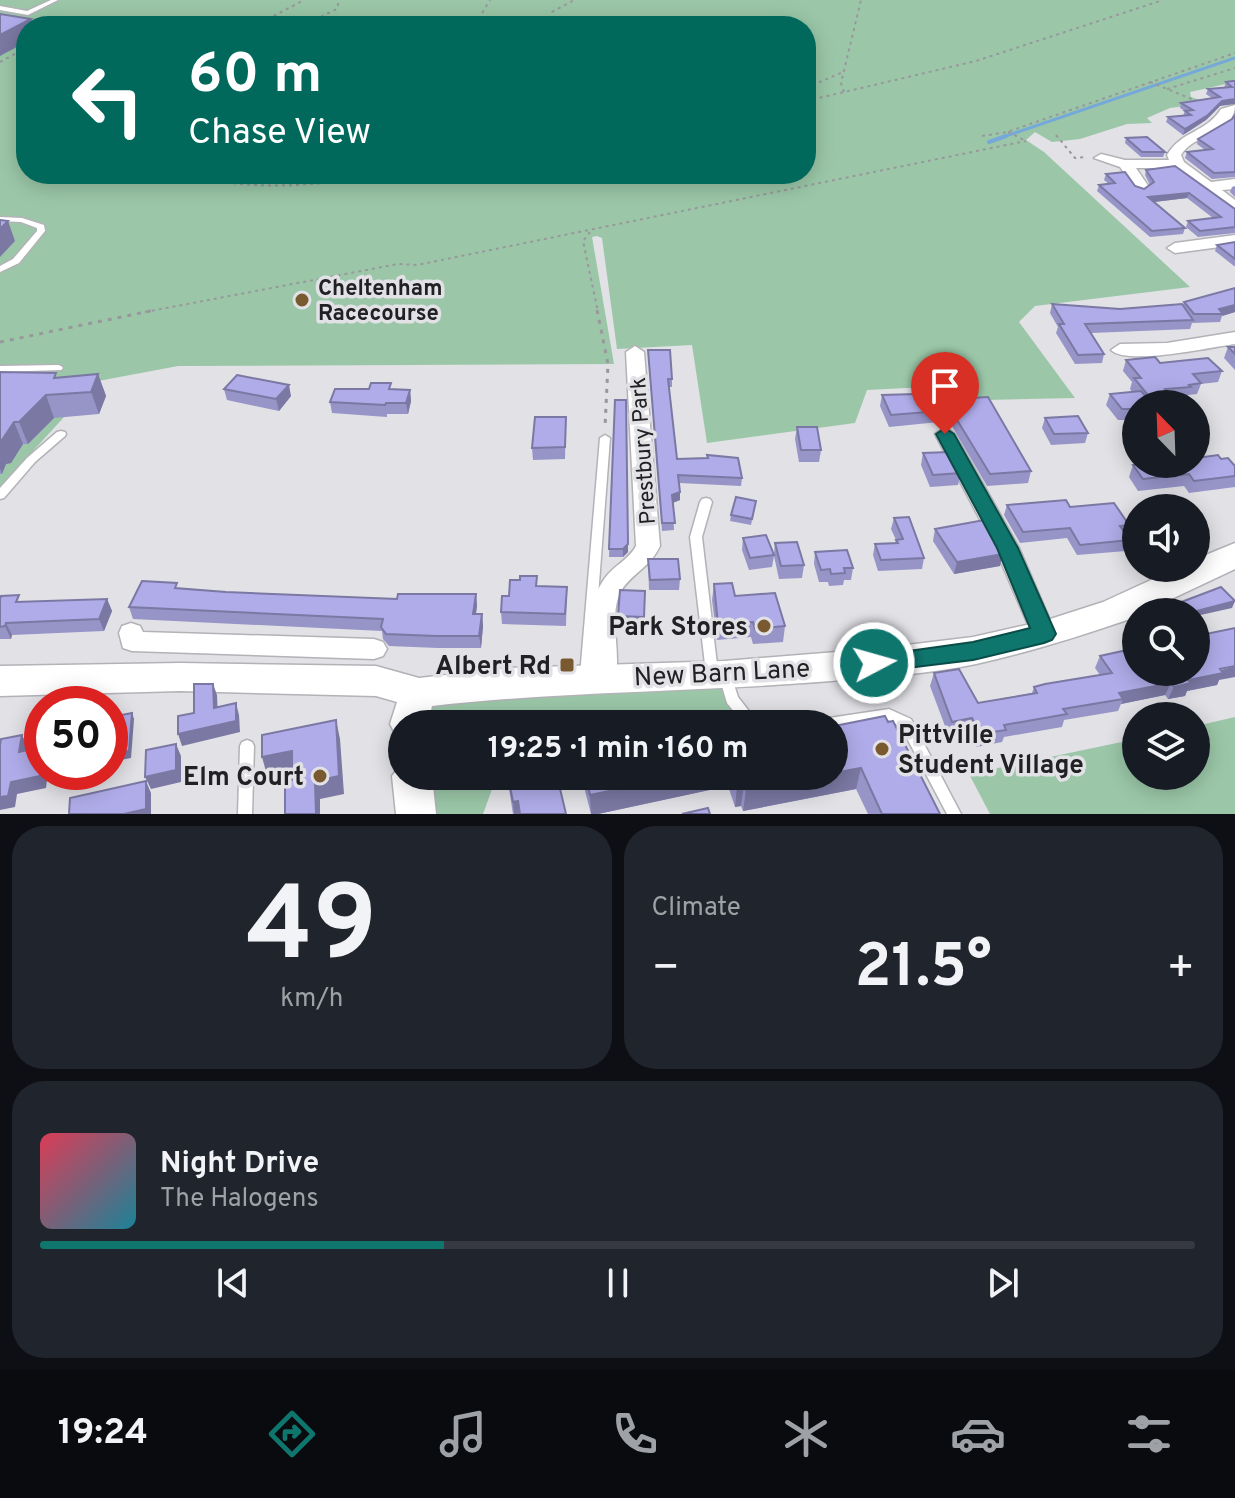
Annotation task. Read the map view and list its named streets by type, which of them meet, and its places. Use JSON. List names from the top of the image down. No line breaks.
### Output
{"streets":{"main road":["New Barn Lane"],"street":["Prestbury Park"]},"crossings":[["Prestbury Park","New Barn Lane"]],"places":{"other":["Cheltenham Racecourse","Park Stores","Pittville Student Village","Elm Court"],"transit":["Albert Rd"]},"north":"top left","page":{"turn":["60 m","Chase View"],"limit":"50","trip":"19:25 · 1 min · 160 m","tile":[["49","km/h"],"Climate"],"heat":["−","21.5°","+"],"song":["Night Drive","The Halogens"],"tabs":"19:24"}}
